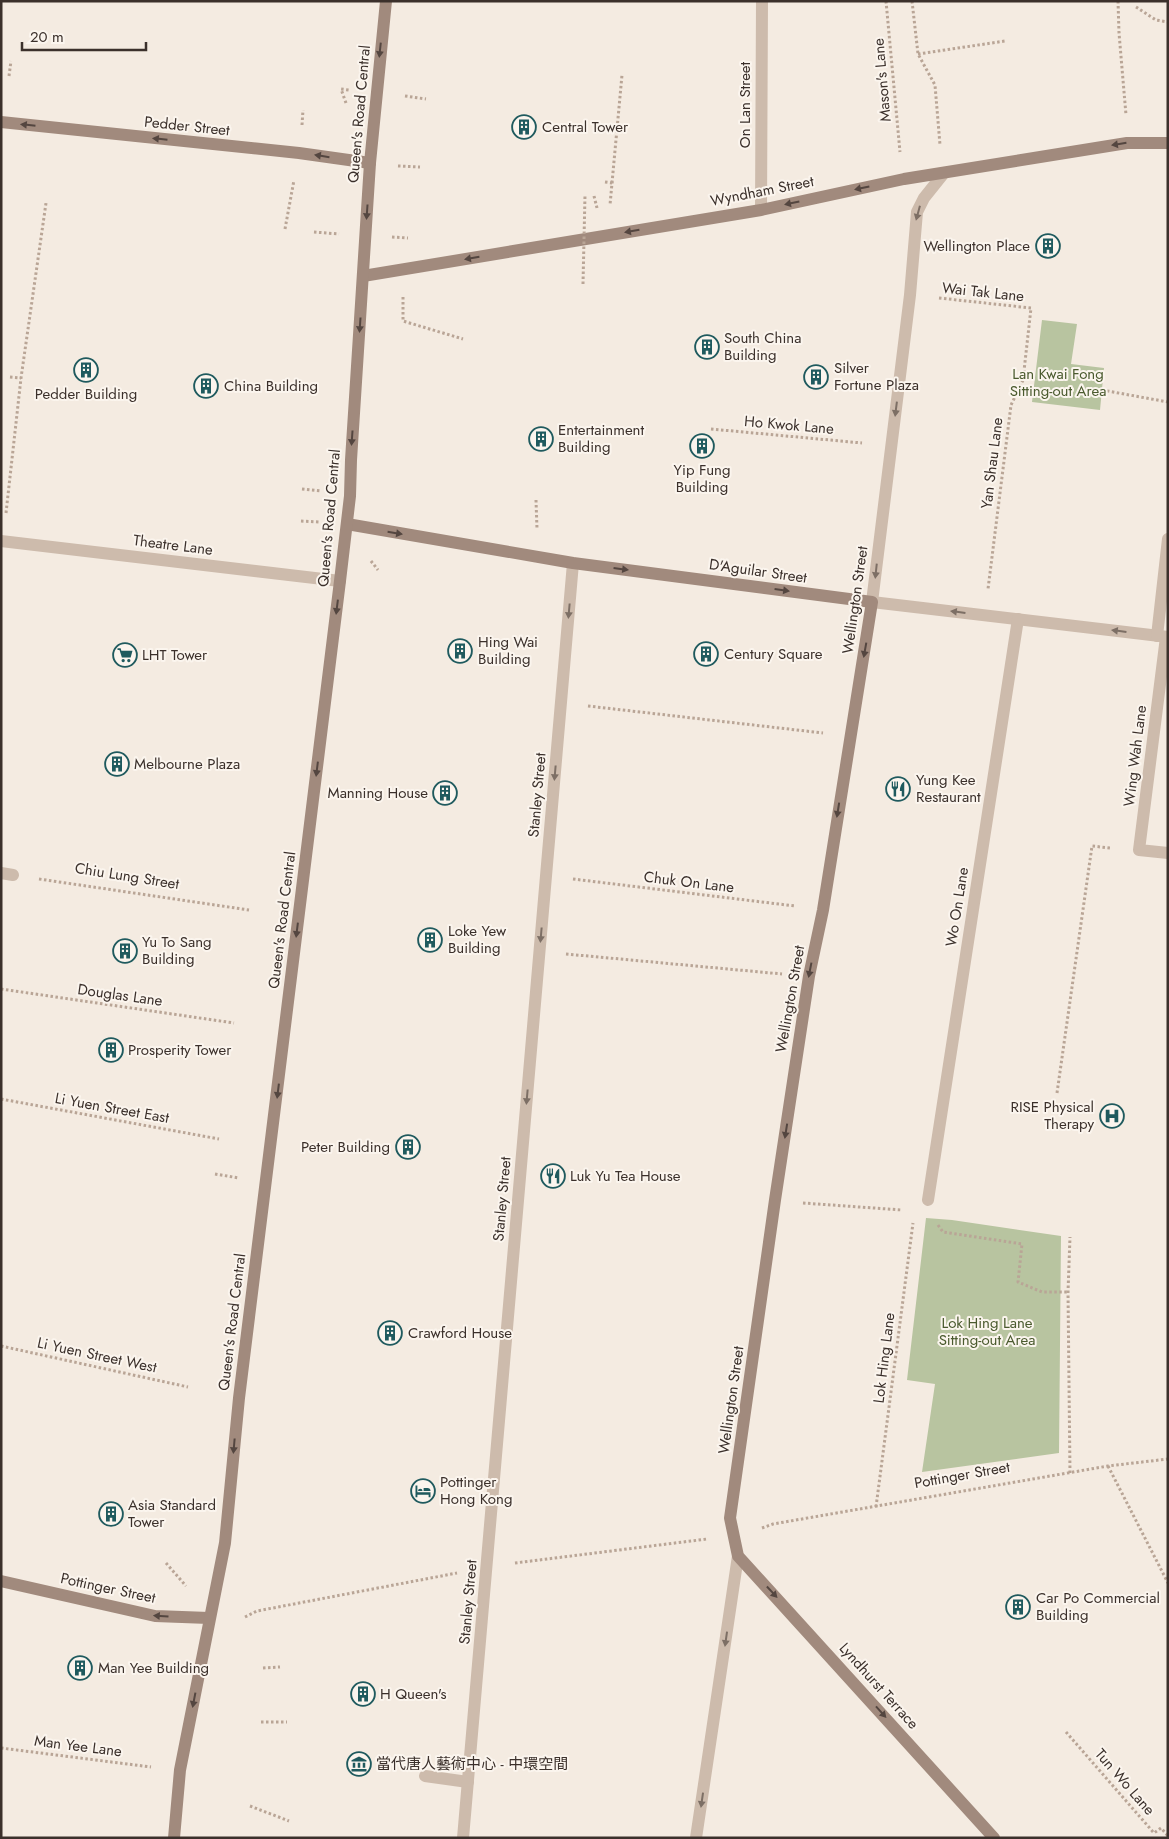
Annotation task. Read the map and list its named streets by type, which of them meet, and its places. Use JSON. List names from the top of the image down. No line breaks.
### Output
{"streets":{"street":["On Lan Street","Queen's Road Central","Pedder Street","Wyndham Street","Theatre Lane","D'Aguilar Street","Wellington Street","Wing Wah Lane","Stanley Street","Wo On Lane","Pottinger Street","Lyndhurst Terrace"],"path":["Mason's Lane","Wai Tak Lane","Ho Kwok Lane","Yan Shau Lane","Chiu Lung Street","Chuk On Lane","Douglas Lane","Li Yuen Street East","Li Yuen Street West","Lok Hing Lane","Man Yee Lane","Tun Wo Lane"]},"crossings":[["On Lan Street","Wyndham Street"],["Queen's Road Central","Pedder Street"],["Queen's Road Central","Wyndham Street"],["Queen's Road Central","Theatre Lane"],["Queen's Road Central","D'Aguilar Street"],["Queen's Road Central","Pottinger Street"],["Wyndham Street","Wellington Street"],["Wai Tak Lane","Yan Shau Lane"],["D'Aguilar Street","Wellington Street"],["D'Aguilar Street","Wing Wah Lane"],["D'Aguilar Street","Stanley Street"],["D'Aguilar Street","Wo On Lane"],["Wellington Street","Lyndhurst Terrace"],["Lok Hing Lane","Pottinger Street"]],"one_way":["Queen's Road Central","Pedder Street","Wyndham Street","Wellington Street","Stanley Street","Lyndhurst Terrace"],"parks":["Lan Kwai Fong Sitting-out Area","Lok Hing Lane Sitting-out Area"],"places":{"building":["Central Tower","Wellington Place","South China Building","Pedder Building","Silver Fortune Plaza","China Building","Entertainment Building","Yip Fung Building","Hing Wai Building","Century Square","Melbourne Plaza","Manning House","Loke Yew Building","Yu To Sang Building","Prosperity Tower","Peter Building","Crawford House","Asia Standard Tower","Car Po Commercial Building","Man Yee Building","H Queen's"],"supermarket":["LHT Tower"],"restaurant":["Yung Kee Restaurant","Luk Yu Tea House"],"hospital":["RISE Physical Therapy"],"hotel":["Pottinger Hong Kong"],"museum":["當代唐人藝術中心 - 中環空間"]},"scale_bar":"20 m"}
